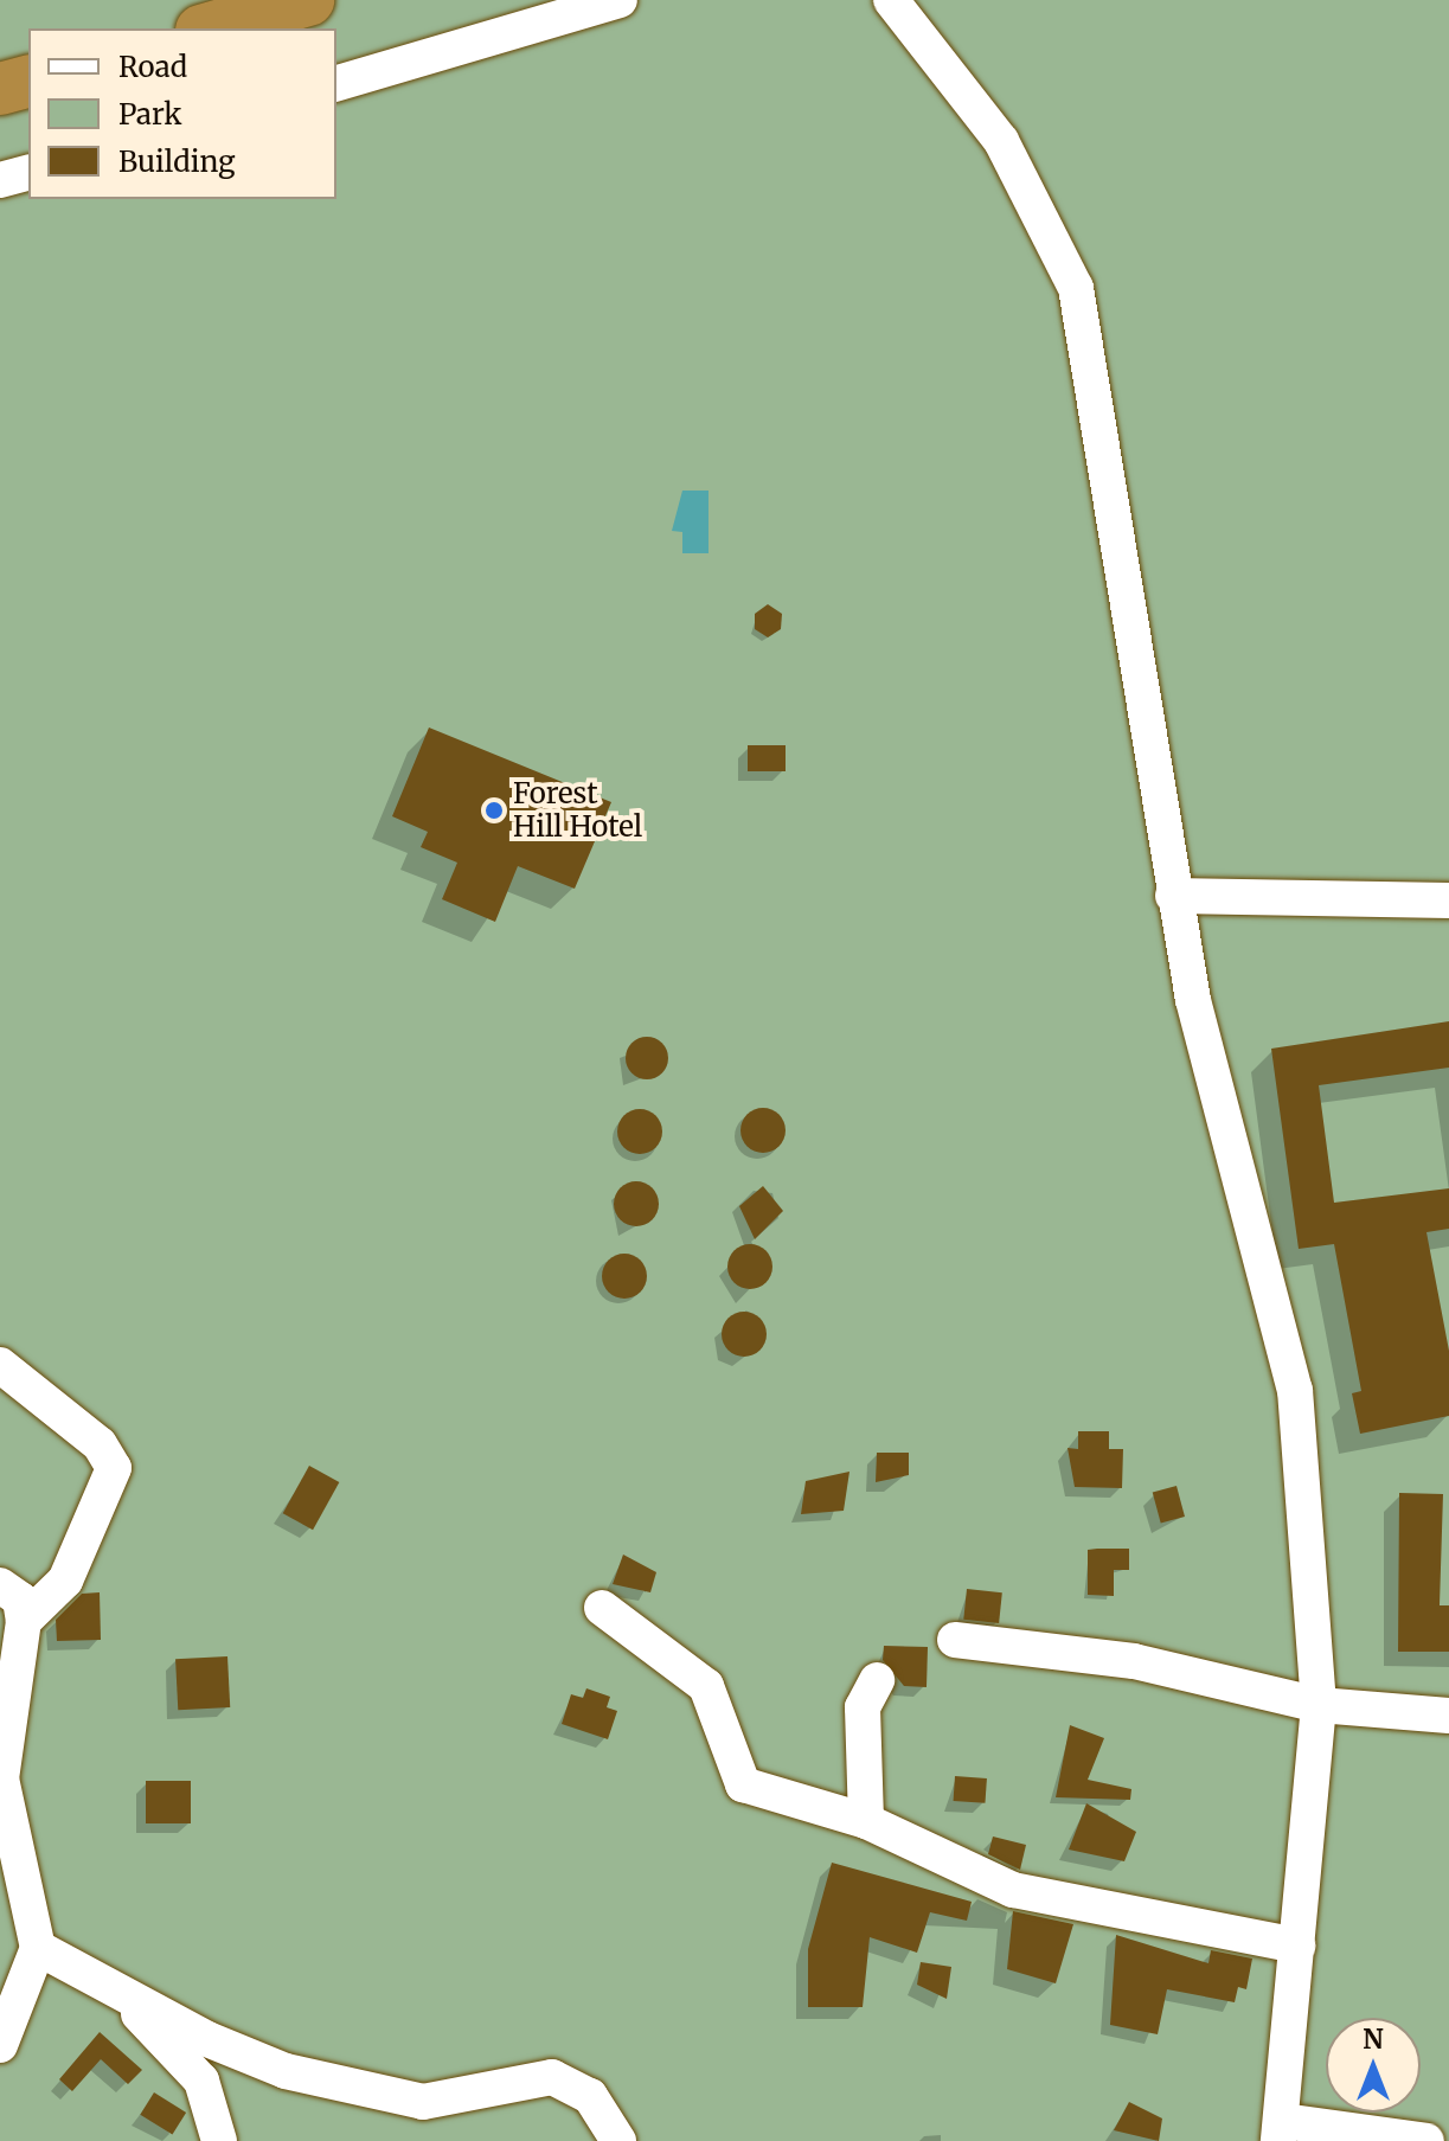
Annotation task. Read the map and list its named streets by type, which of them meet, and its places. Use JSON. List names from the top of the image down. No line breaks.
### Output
{"places":["Forest Hill Hotel"],"legend":["Road","Park","Building"],"north":"top"}
